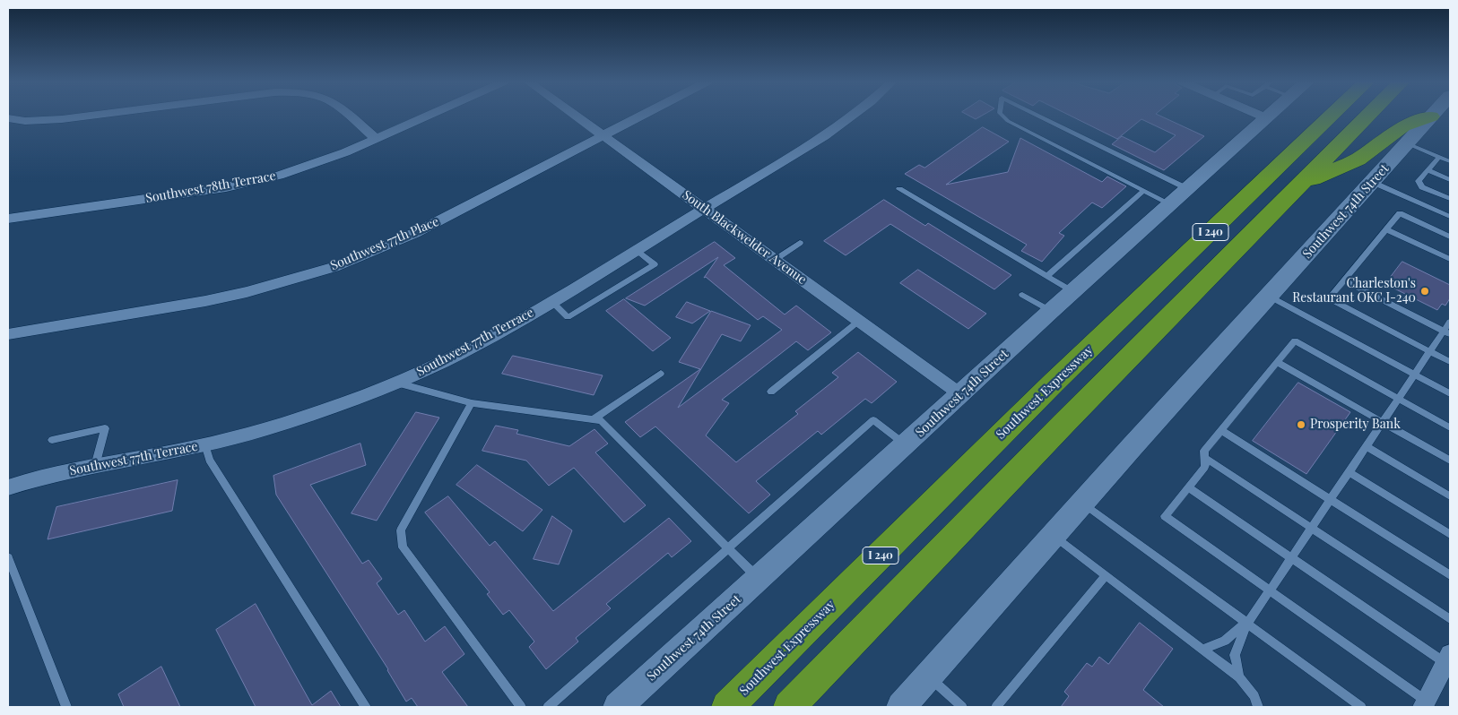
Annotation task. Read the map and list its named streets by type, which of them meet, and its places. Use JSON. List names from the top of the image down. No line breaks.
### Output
{"streets":{"highway":["I 240","Southwest Expressway"],"main road":["Southwest 74th Street"],"street":["Southwest 78th Terrace","South Blackwelder Avenue","Southwest 77th Place","Southwest 77th Terrace"]},"crossings":[["Southwest 74th Street","South Blackwelder Avenue"],["South Blackwelder Avenue","Southwest 77th Place"],["South Blackwelder Avenue","Southwest 77th Terrace"]],"places":["Charleston's Restaurant OKC I-240","Prosperity Bank"]}
